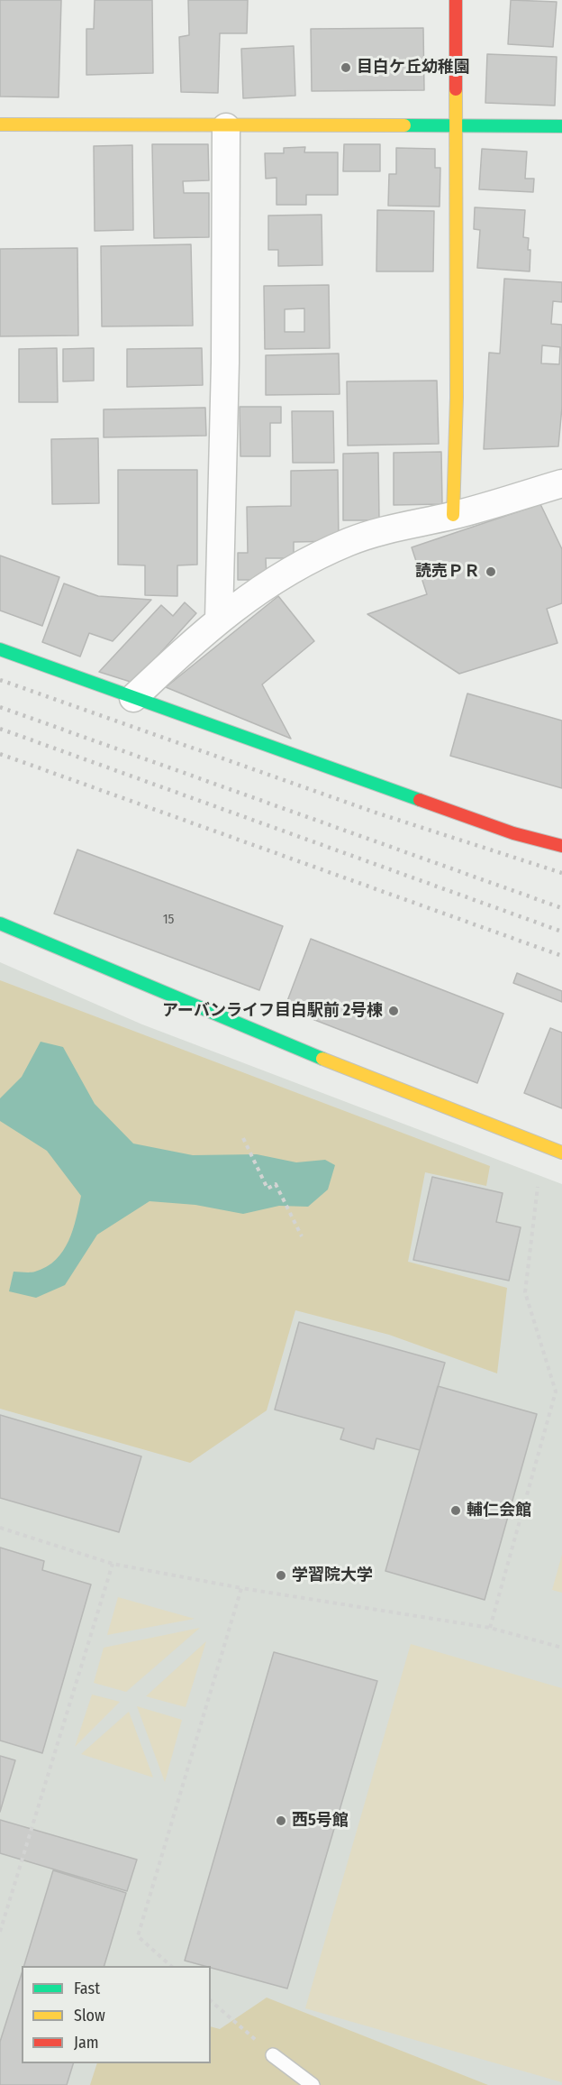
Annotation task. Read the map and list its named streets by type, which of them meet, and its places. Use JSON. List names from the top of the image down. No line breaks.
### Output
{"places":["目白ケ丘幼稚園","読売ＰＲ","アーバンライフ目白駅前 2号棟","輔仁会館","学習院大学","西5号館"],"house_numbers":["15"],"legend":["Fast","Slow","Jam"]}
